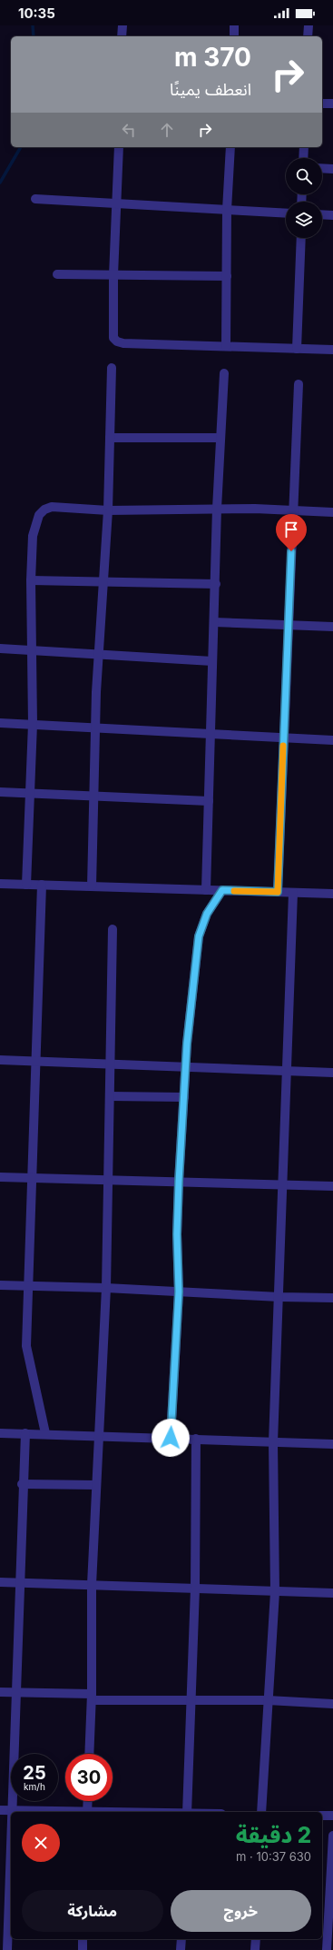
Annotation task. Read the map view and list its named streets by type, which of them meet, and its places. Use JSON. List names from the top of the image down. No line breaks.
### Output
{"page":{"status":"10:35","turn":["370 m","انعطف يمينًا"],"speed":"25 km/h","limit":"30","heading":["2 دقيقة","630 m · 10:37"],"buttons":["خروج","مشاركة"]}}
